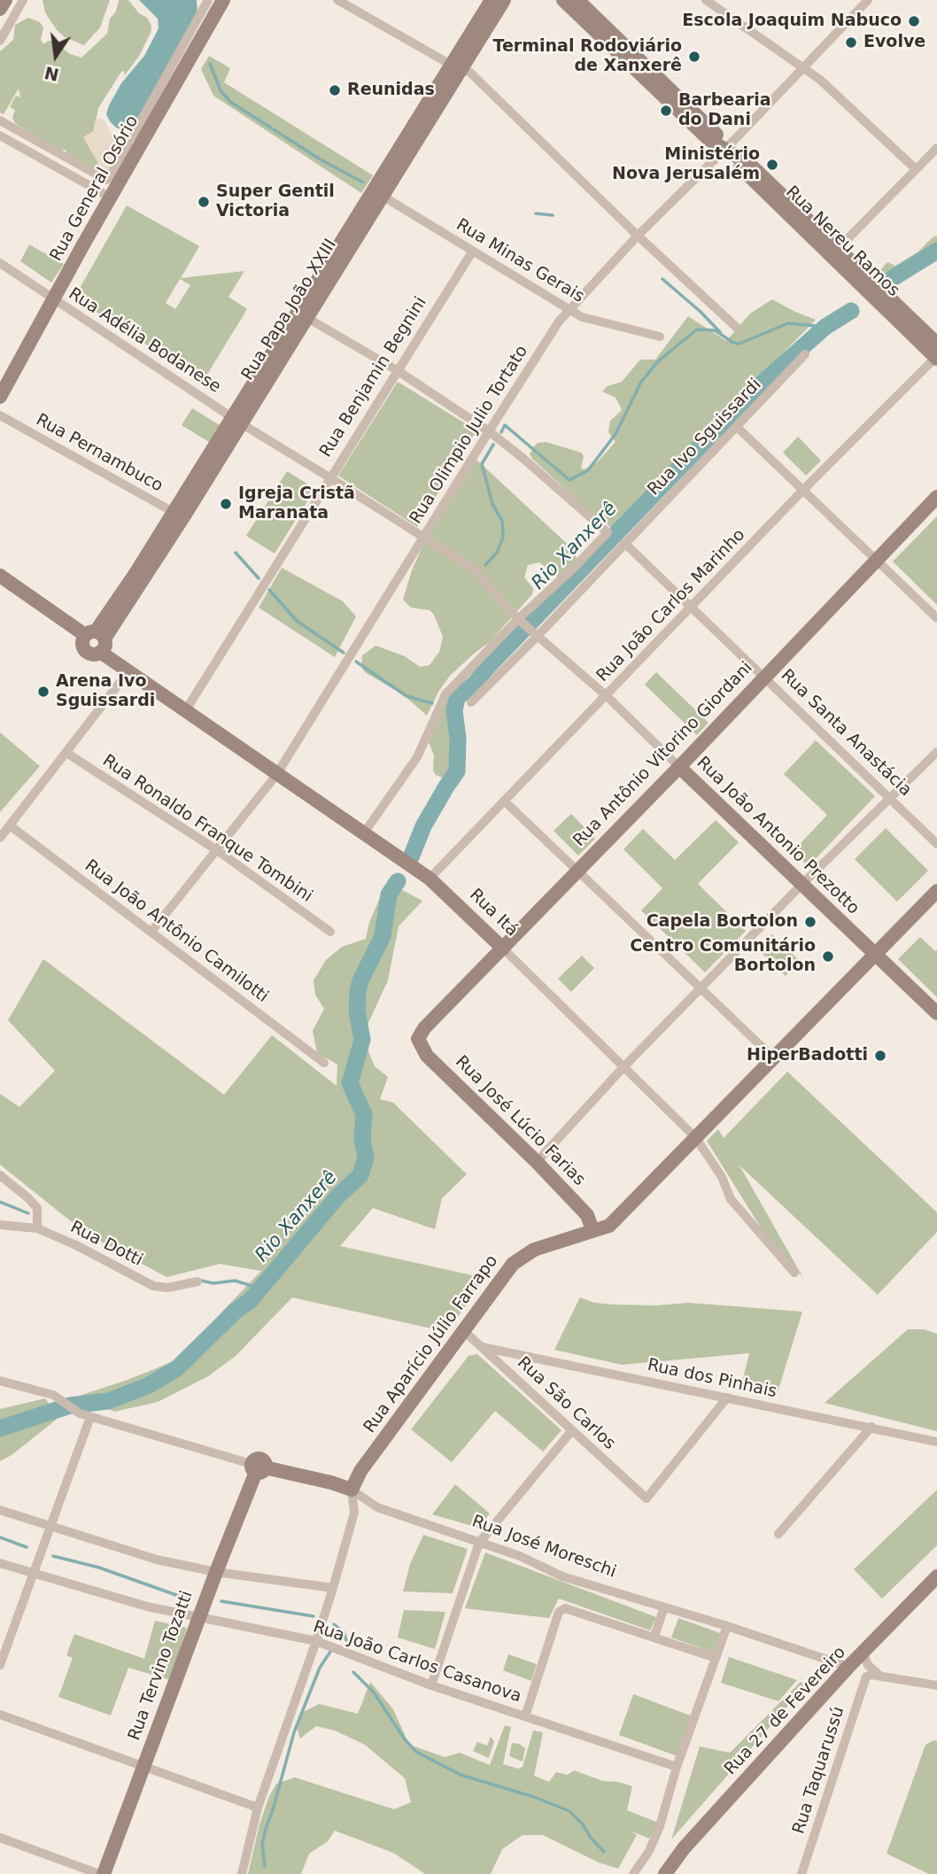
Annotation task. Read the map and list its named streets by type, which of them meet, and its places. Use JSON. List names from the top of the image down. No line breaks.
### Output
{"streets":{"street":["Rua General Osório","Rua Nereu Ramos","Rua Minas Gerais","Rua Papa João XXIII","Rua Adélia Bodanese","Rua Benjamin Begnini","Rua Olimpio Julio Tortato","Rua Ivo Sguissardi","Rua Pernambuco","Rua João Carlos Marinho","Rua Santa Anastácia","Rua Antônio Vitorino Giordani","Rua Ronaldo Franque Tombini","Rua João Antonio Prezotto","Rua Itá","Rua João Antônio Camilotti","Rua José Lúcio Farias","Rua Dotti","Rua Aparício Júlio Farrapo","Rua dos Pinhais","Rua São Carlos","Rua José Moreschi","Rua João Carlos Casanova","Rua Tervino Tozatti","Rua 27 de Fevereiro","Rua Taquarussú"]},"crossings":[["Rua General Osório","Rua Adélia Bodanese"],["Rua Nereu Ramos","Rua Olimpio Julio Tortato"],["Rua Nereu Ramos","Rua João Carlos Marinho"],["Rua Minas Gerais","Rua Papa João XXIII"],["Rua Minas Gerais","Rua Benjamin Begnini"],["Rua Minas Gerais","Rua Olimpio Julio Tortato"],["Rua Papa João XXIII","Rua Adélia Bodanese"],["Rua Papa João XXIII","Rua Pernambuco"],["Rua Papa João XXIII","Rua Itá"],["Rua Adélia Bodanese","Rua Benjamin Begnini"],["Rua Adélia Bodanese","Rua Olimpio Julio Tortato"],["Rua Adélia Bodanese","Rua João Antonio Prezotto"],["Rua Benjamin Begnini","Rua Itá"],["Rua Olimpio Julio Tortato","Rua Ivo Sguissardi"],["Rua Olimpio Julio Tortato","Rua Ronaldo Franque Tombini"],["Rua Olimpio Julio Tortato","Rua João Antonio Prezotto"],["Rua Olimpio Julio Tortato","Rua Itá"],["Rua Olimpio Julio Tortato","Rua João Antônio Camilotti"],["Rua Ivo Sguissardi","Rua Santa Anastácia"],["Rua Ivo Sguissardi","Rua João Antonio Prezotto"],["Rua Ivo Sguissardi","Rua Itá"],["Rua João Carlos Marinho","Rua Santa Anastácia"],["Rua João Carlos Marinho","Rua João Antonio Prezotto"],["Rua João Carlos Marinho","Rua Itá"],["Rua Santa Anastácia","Rua Antônio Vitorino Giordani"],["Rua Antônio Vitorino Giordani","Rua João Antonio Prezotto"],["Rua Antônio Vitorino Giordani","Rua Itá"],["Rua Antônio Vitorino Giordani","Rua José Lúcio Farias"],["Rua João Antonio Prezotto","Rua Aparício Júlio Farrapo"],["Rua Itá","Rua Aparício Júlio Farrapo"],["Rua José Lúcio Farias","Rua Aparício Júlio Farrapo"],["Rua Aparício Júlio Farrapo","Rua São Carlos"],["Rua Aparício Júlio Farrapo","Rua José Moreschi"],["Rua dos Pinhais","Rua São Carlos"],["Rua José Moreschi","Rua Tervino Tozatti"],["Rua José Moreschi","Rua 27 de Fevereiro"],["Rua João Carlos Casanova","Rua Tervino Tozatti"]],"water":["Rio Xanxerê"],"places":["Escola Joaquim Nabuco","Evolve","Terminal Rodoviário de Xanxerê","Reunidas","Barbearia do Dani","Ministério Nova Jerusalém","Super Gentil Victoria","Igreja Cristã Maranata","Arena Ivo Sguissardi","Capela Bortolon","Centro Comunitário Bortolon","HiperBadotti"],"north":"bottom"}
